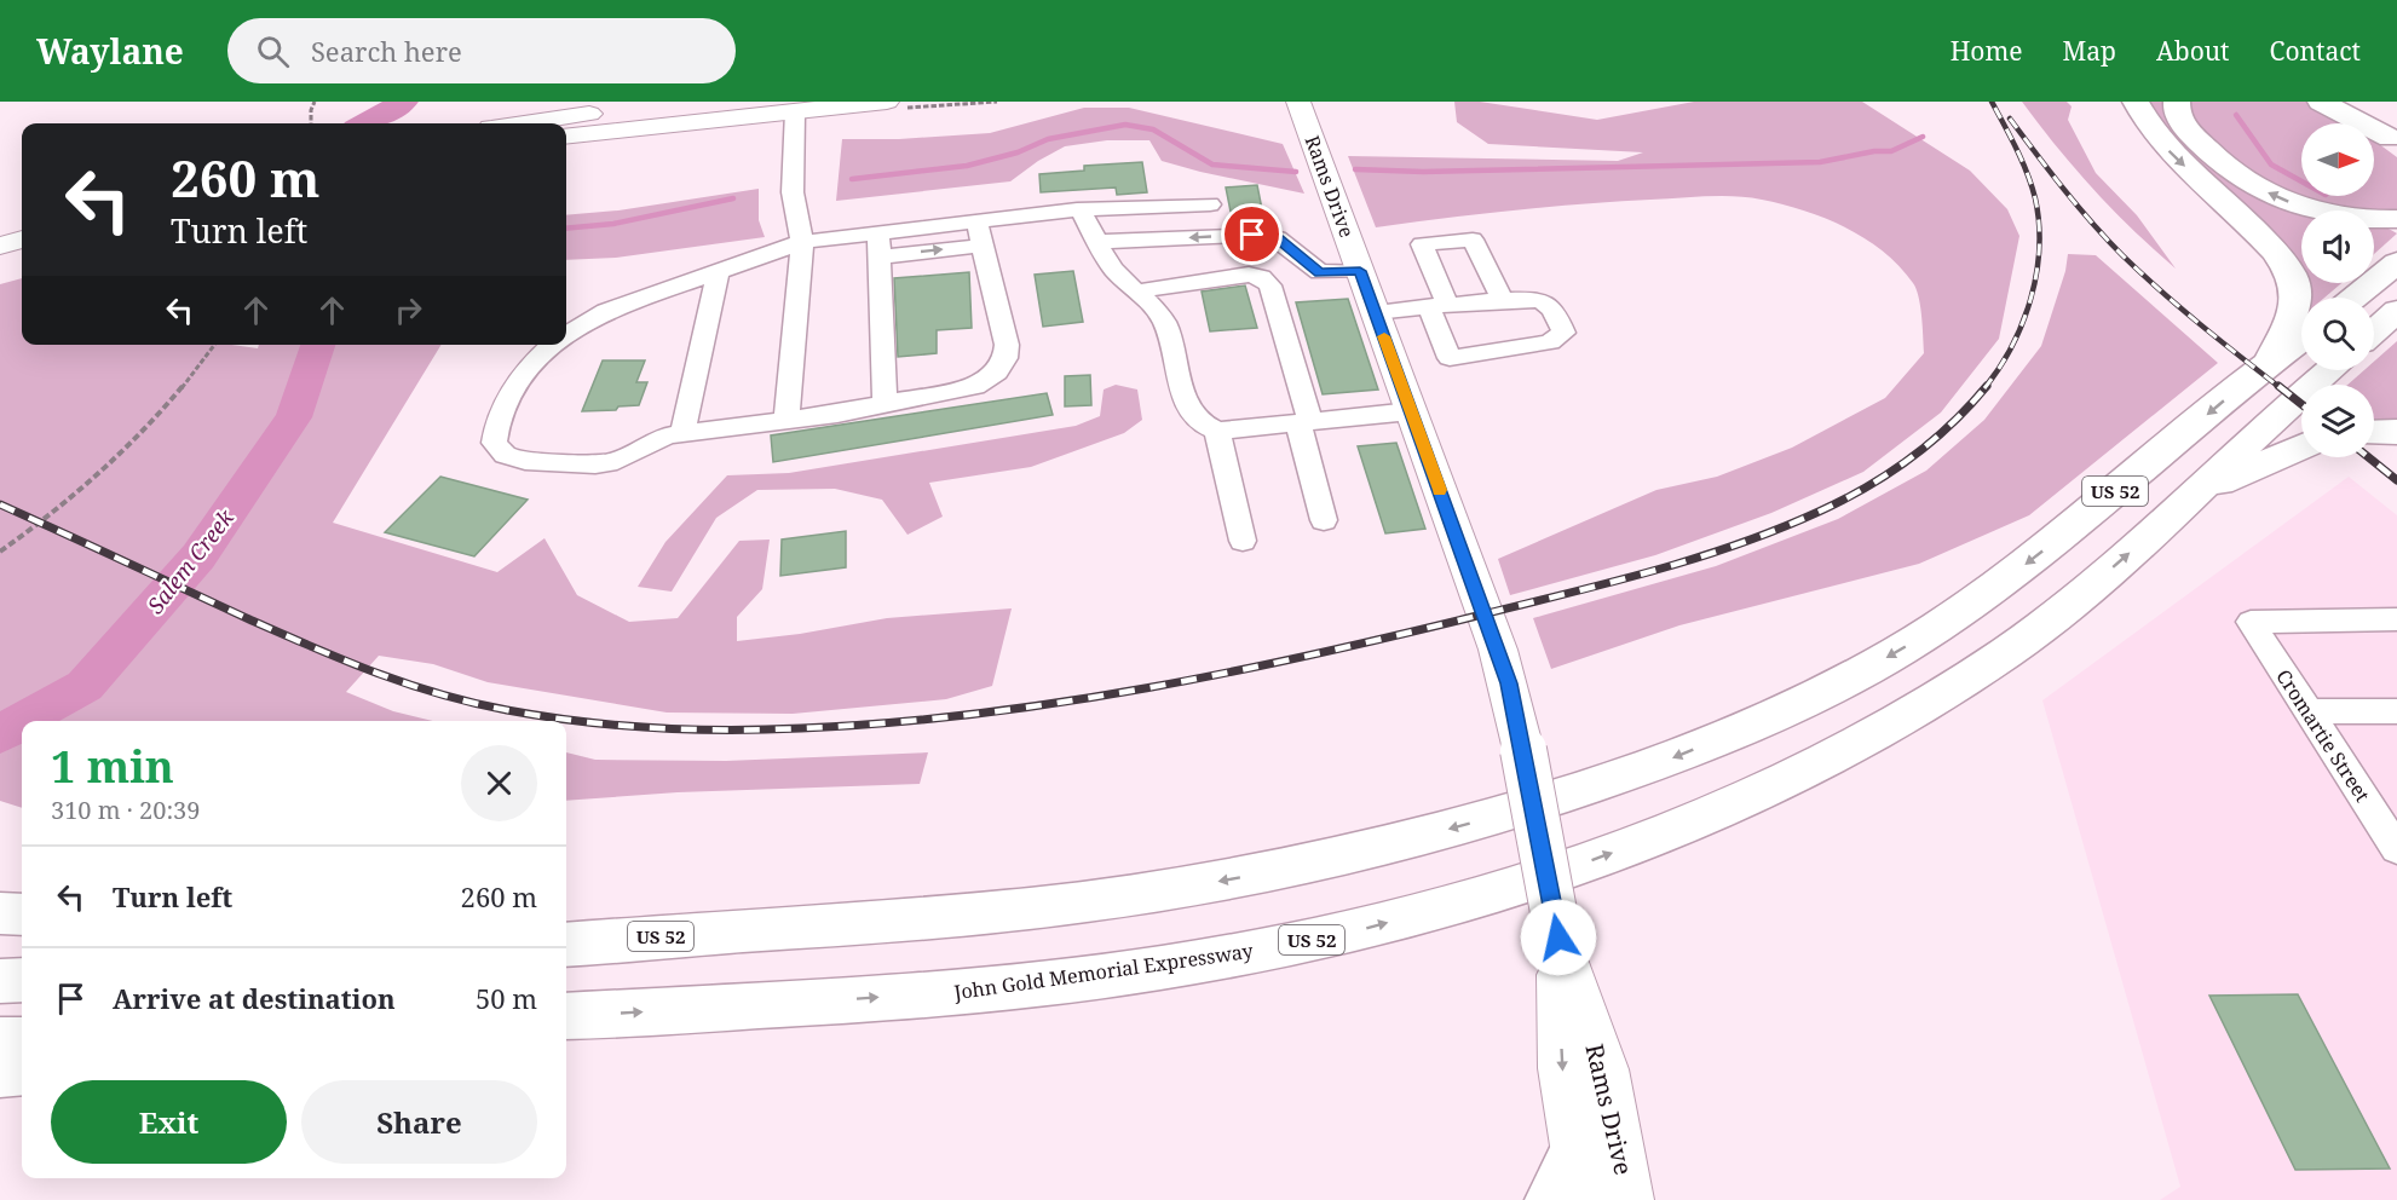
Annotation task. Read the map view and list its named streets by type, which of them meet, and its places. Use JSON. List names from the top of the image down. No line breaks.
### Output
{"streets":{"highway":["US 52","John Gold Memorial Expressway"],"main road":["Rams Drive"],"street":["Cromartie Street"]},"water":["Salem Creek"],"north":"right","page":{"header":"Waylane","search":"Search here","nav":["Home","Map","About","Contact"],"turn":["260 m","Turn left"],"heading":["1 min","310 m · 20:39"],"list":[{"name":"Turn left","value":"260 m"},{"name":"Arrive at destination","value":"50 m"}],"buttons":["Exit","Share"]}}
